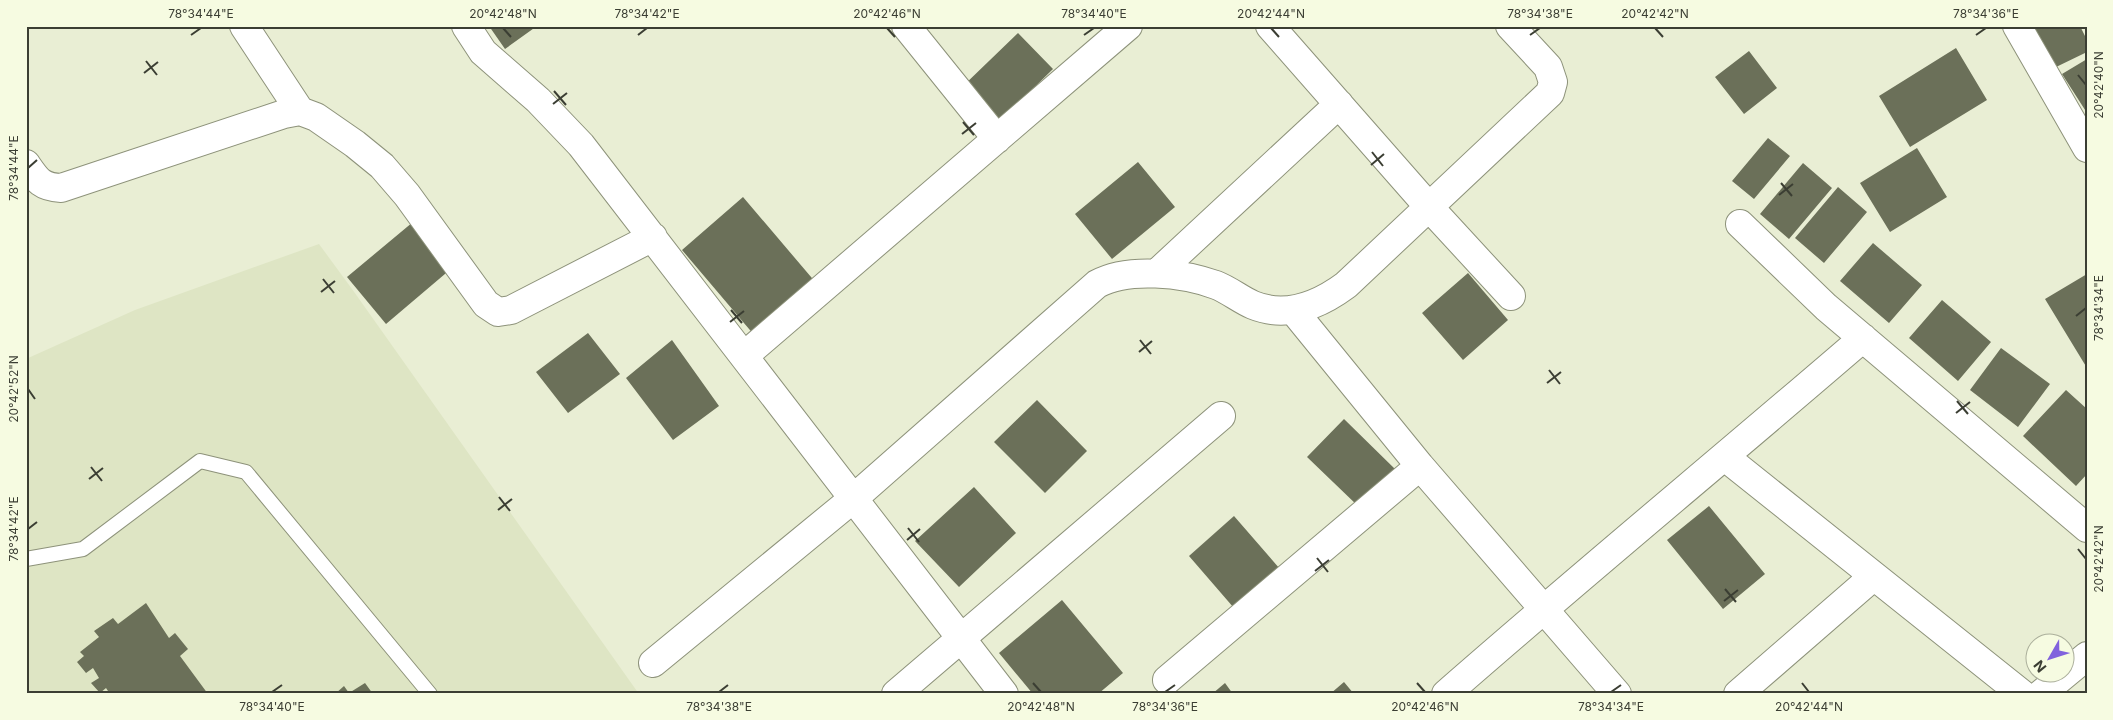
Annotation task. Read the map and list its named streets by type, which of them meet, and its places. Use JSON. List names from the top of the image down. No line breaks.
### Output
{"north":"bottom left","coordinates":["78°34'44\"E","20°42'48\"N","78°34'42\"E","20°42'46\"N","78°34'40\"E","20°42'44\"N","78°34'38\"E","20°42'42\"N","78°34'36\"E","20°42'40\"N","78°34'34\"E","20°42'52\"N"]}
